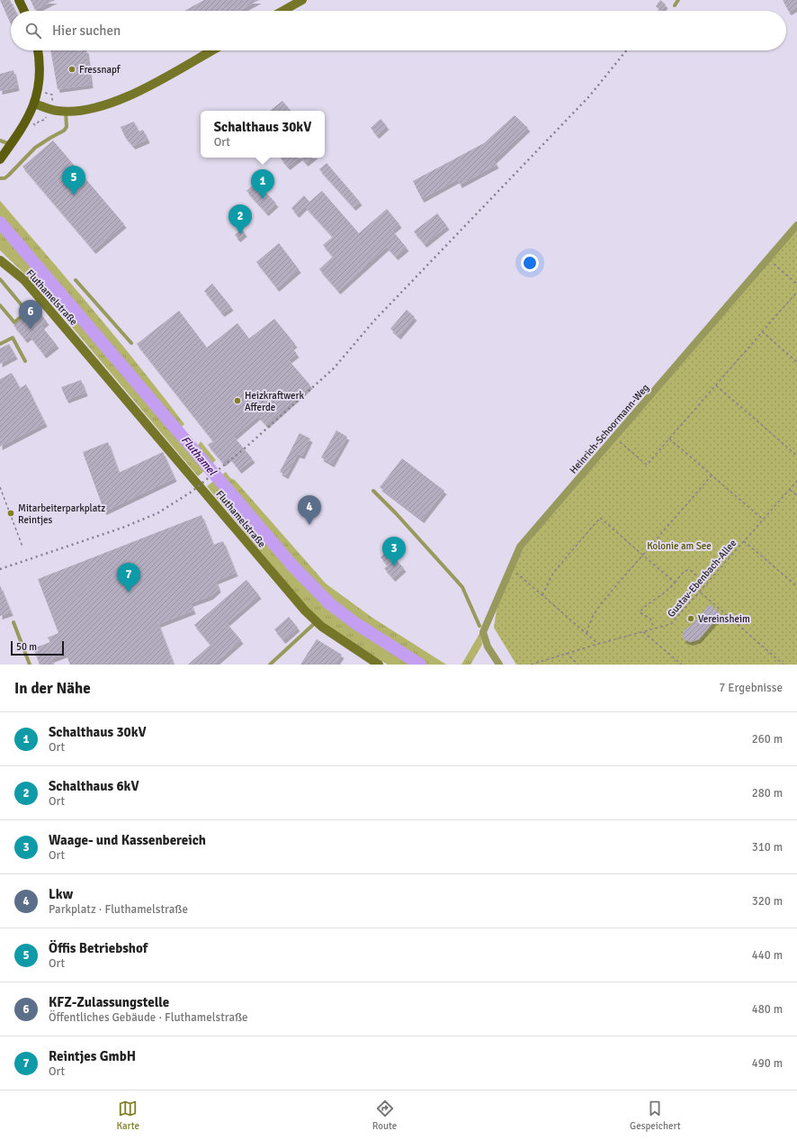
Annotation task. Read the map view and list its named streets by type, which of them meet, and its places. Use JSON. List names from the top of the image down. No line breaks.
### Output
{"streets":{"main road":["Fluthamelstraße"],"street":["Heinrich-Schoormann-Weg"],"path":["Gustav-Ebenbach-Allee"]},"water":["Fluthamel"],"parks":["Kolonie am See"],"places":["Fressnapf","Heizkraftwerk Afferde","Mitarbeiterparkplatz Reintjes","Vereinsheim"],"scale_bar":"50 m","page":{"search":"Hier suchen","popup":["Schalthaus 30kV","Ort"],"pins":["5","1","2","6","4","3","7"],"scale":"50 m","heading":["In der Nähe","7 Ergebnisse"],"list":[{"mark":"1","name":"Schalthaus 30kV","note":"Ort","value":"260 m"},{"mark":"2","name":"Schalthaus 6kV","note":"Ort","value":"280 m"},{"mark":"3","name":"Waage- und Kassenbereich","note":"Ort","value":"310 m"},{"mark":"4","name":"Lkw","note":"Parkplatz · Fluthamelstraße","value":"320 m"},{"mark":"5","name":"Öffis Betriebshof","note":"Ort","value":"440 m"},{"mark":"6","name":"KFZ-Zulassungstelle","note":"Öffentliches Gebäude · Fluthamelstraße","value":"480 m"},{"mark":"7","name":"Reintjes GmbH","note":"Ort","value":"490 m"}],"nav":["Karte","Route","Gespeichert"]}}
